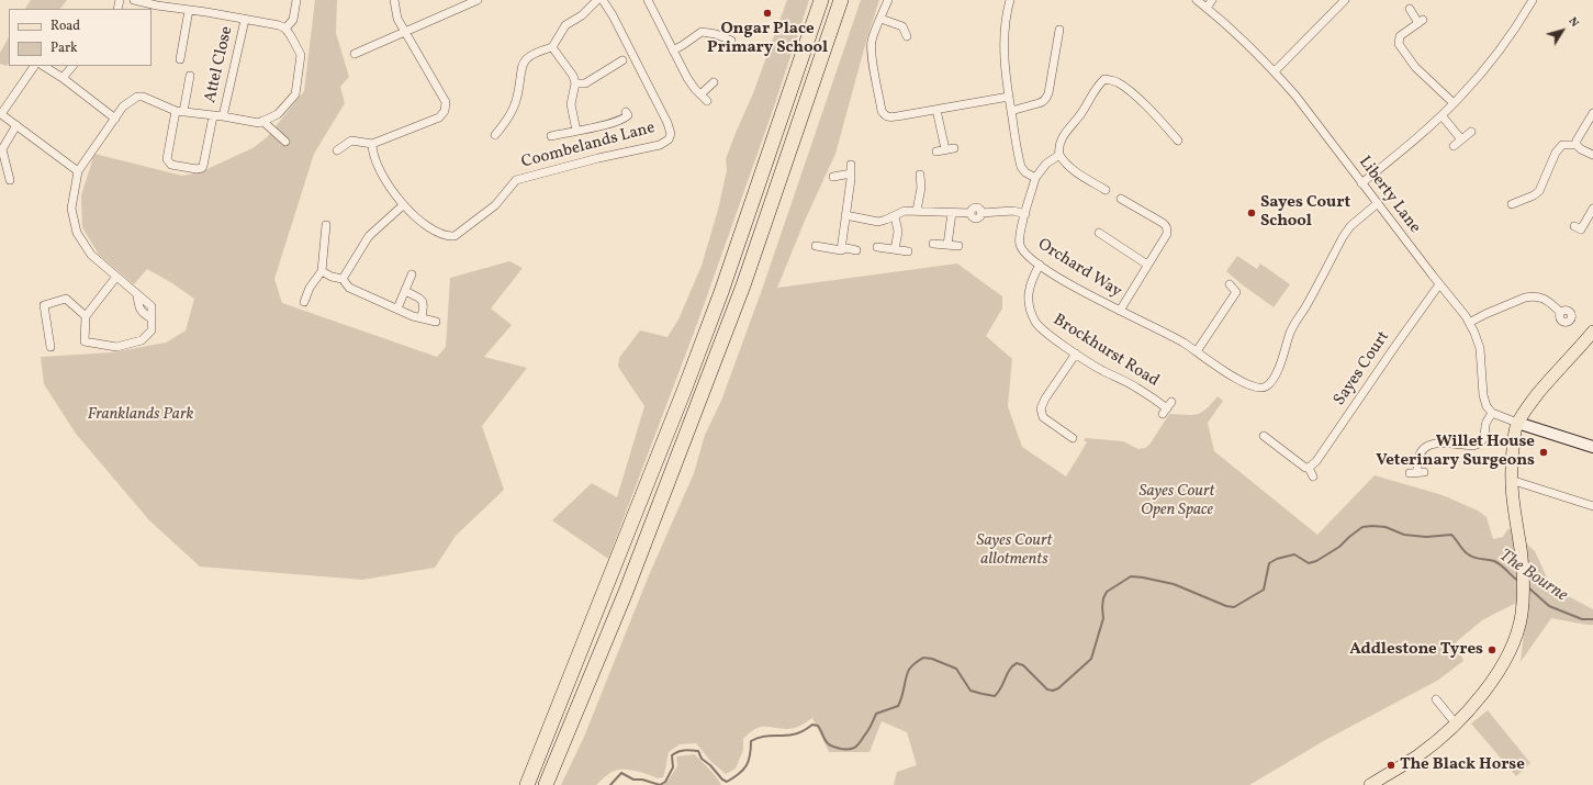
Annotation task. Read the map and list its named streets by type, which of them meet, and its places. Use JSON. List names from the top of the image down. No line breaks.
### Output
{"streets":{"street":["Attel Close","Coombelands Lane","Liberty Lane","Orchard Way","Brockhurst Road","Sayes Court"]},"crossings":[["Liberty Lane","Orchard Way"],["Liberty Lane","Sayes Court"],["Orchard Way","Brockhurst Road"]],"water":["The Bourne"],"parks":["Franklands Park","Sayes Court Open Space","Sayes Court allotments"],"places":["Ongar Place Primary School","Sayes Court School","Willet House Veterinary Surgeons","Addlestone Tyres","The Black Horse"],"legend":["Road","Park"],"north":"top right"}
